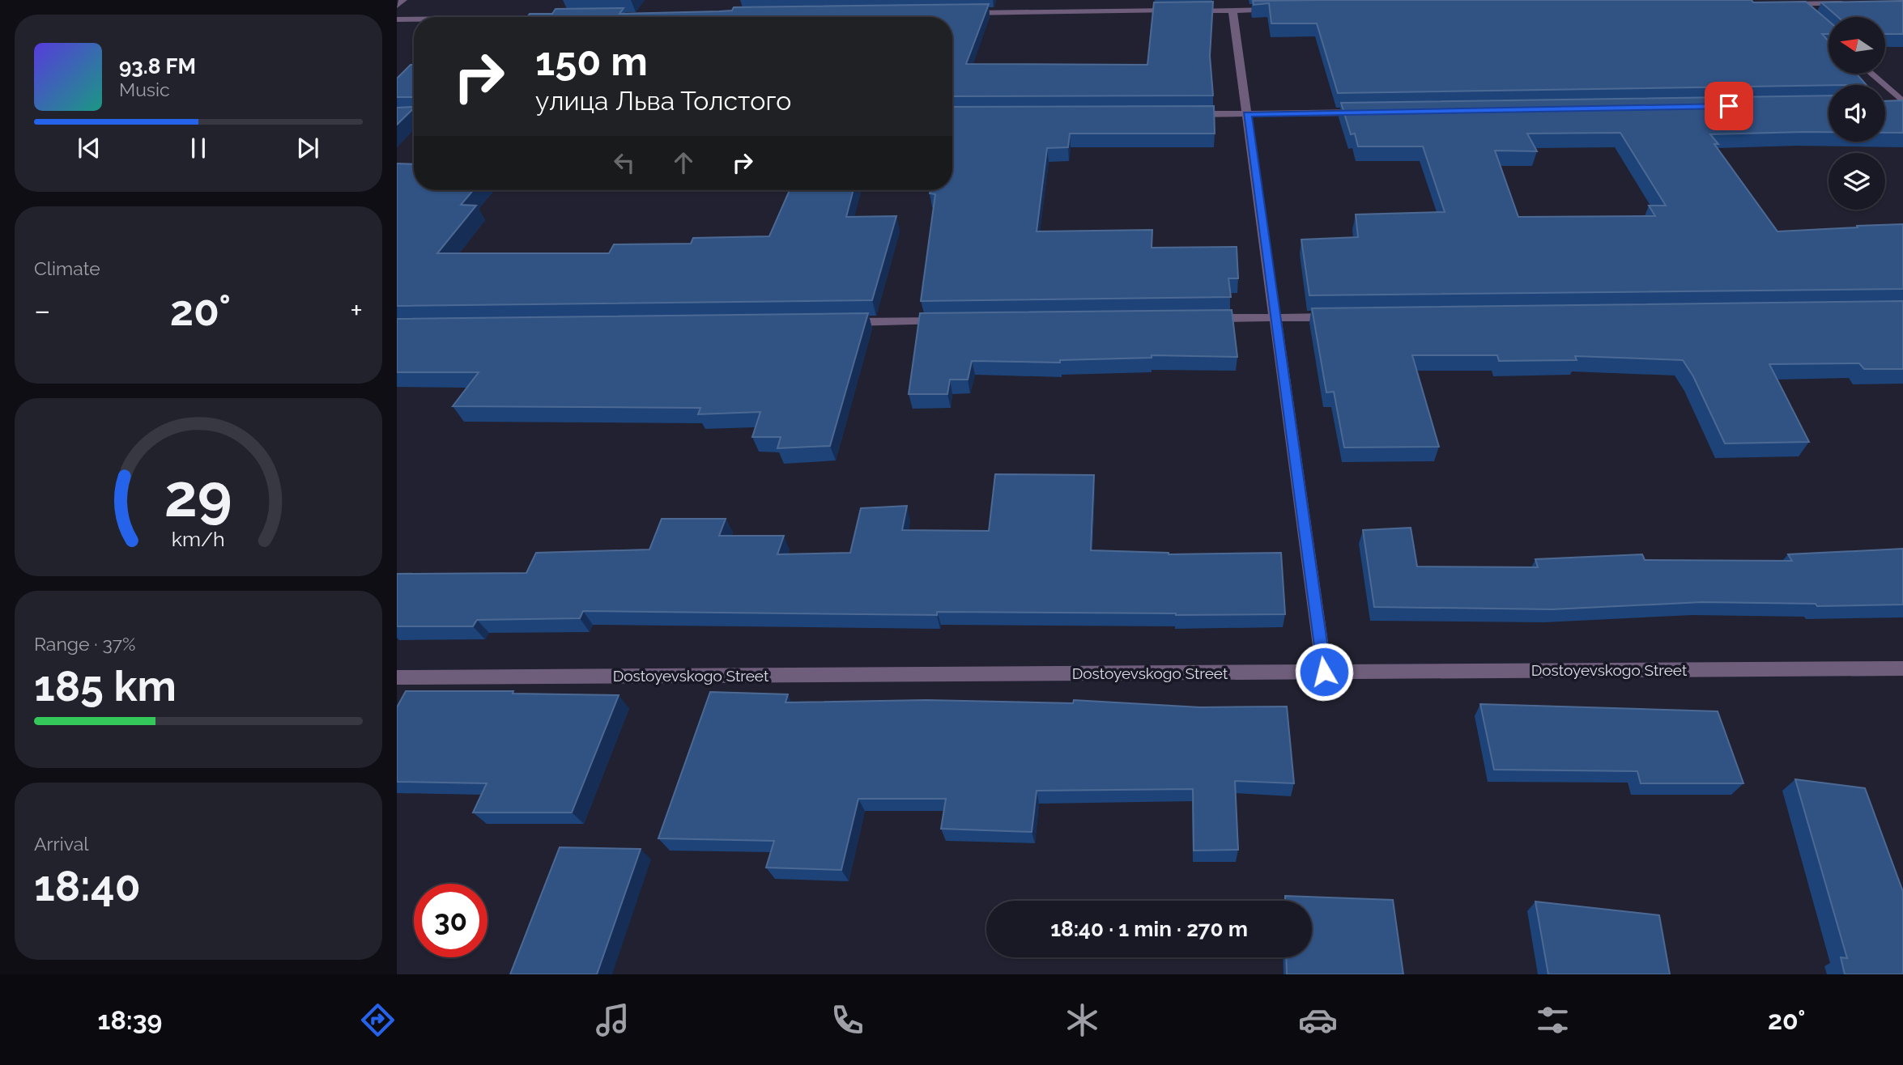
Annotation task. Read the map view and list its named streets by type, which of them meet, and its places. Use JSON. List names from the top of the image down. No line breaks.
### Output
{"streets":{"street":["Dostoyevskogo Street"]},"north":"left","page":{"turn":["150 m","улица Льва Толстого"],"song":["93.8 FM","Music"],"tile":["Climate",["Range · 37%","185 km"],["Arrival","18:40"]],"heat":["−","20°","+"],"limit":"30","trip":"18:40 · 1 min · 270 m","tabs":["18:39","20°"],"gauge":["29","km/h"]}}
